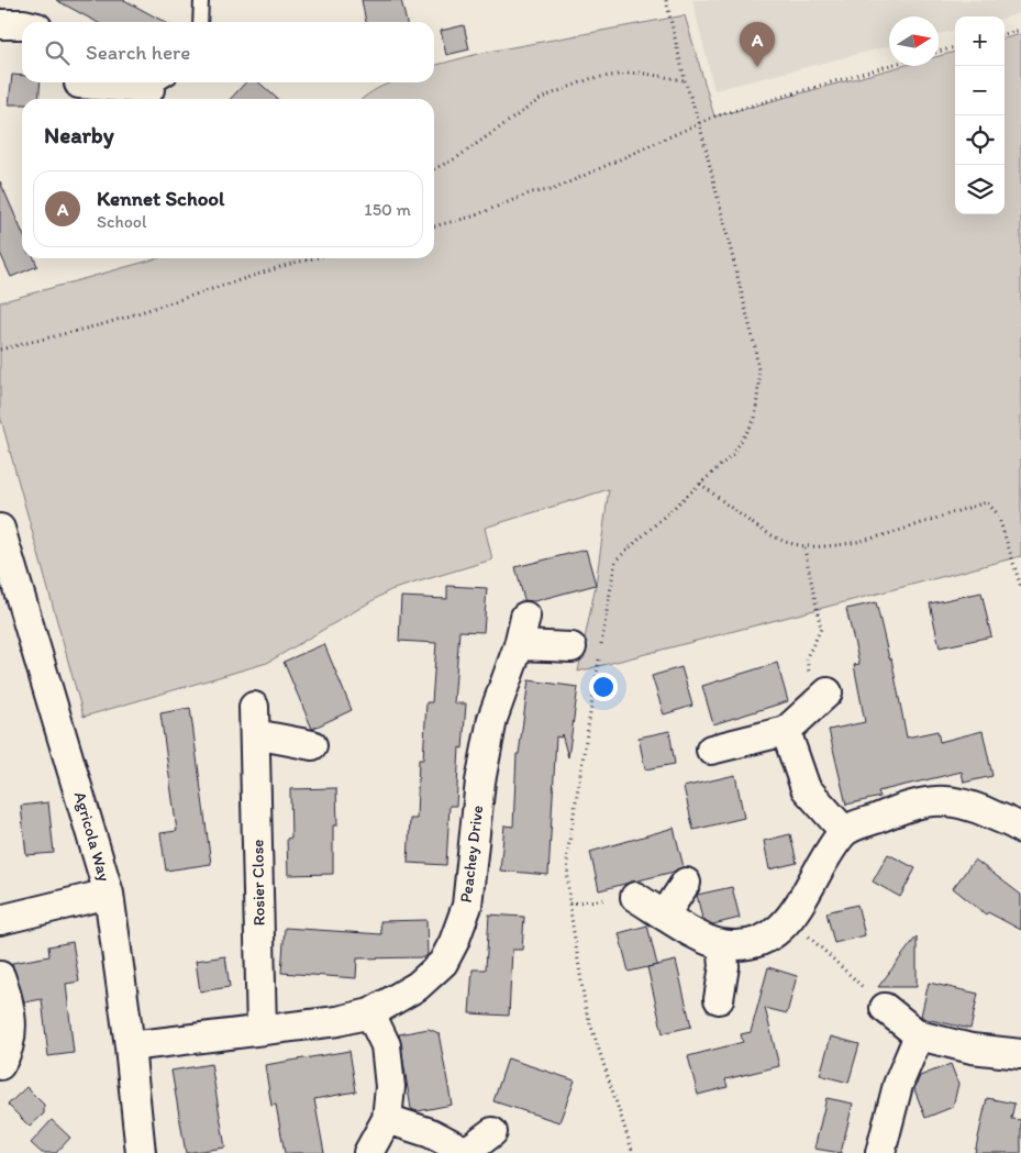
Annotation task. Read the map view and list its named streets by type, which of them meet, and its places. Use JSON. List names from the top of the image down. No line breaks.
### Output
{"streets":{"street":["Agricola Way","Peachey Drive","Rosier Close"]},"crossings":[["Agricola Way","Peachey Drive"],["Peachey Drive","Rosier Close"]],"north":"right","page":{"map_buttons":["+","−"],"pins":"A","search":"Search here","heading":"Nearby","list":[{"mark":"A","name":"Kennet School","note":"School","value":"150 m"}]}}
